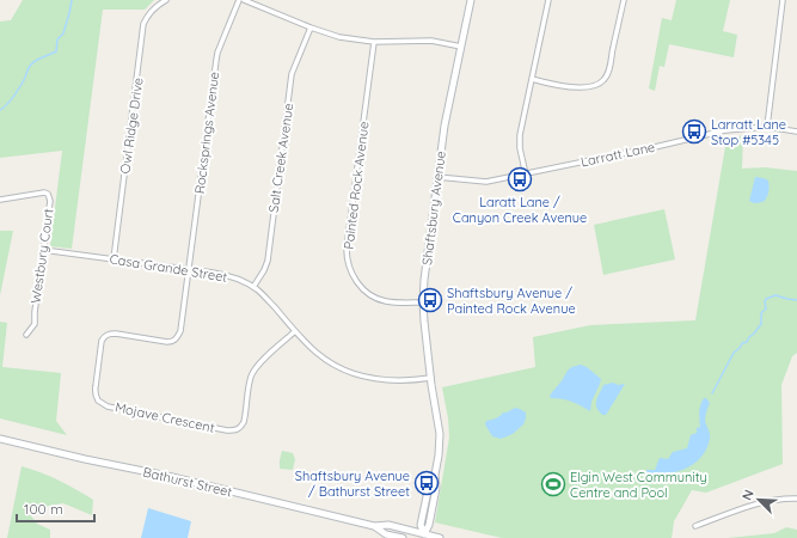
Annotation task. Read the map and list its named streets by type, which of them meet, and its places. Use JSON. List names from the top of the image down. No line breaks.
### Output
{"streets":{"street":["Owl Ridge Drive","Rocksprings Avenue","Larratt Lane","Salt Creek Avenue","Painted Rock Avenue","Shaftsbury Avenue","Westbury Court","Casa Grande Street","Mojave Crescent","Bathurst Street"]},"crossings":[["Owl Ridge Drive","Casa Grande Street"],["Rocksprings Avenue","Casa Grande Street"],["Rocksprings Avenue","Mojave Crescent"],["Larratt Lane","Shaftsbury Avenue"],["Salt Creek Avenue","Casa Grande Street"],["Painted Rock Avenue","Shaftsbury Avenue"],["Shaftsbury Avenue","Casa Grande Street"],["Shaftsbury Avenue","Bathurst Street"],["Westbury Court","Casa Grande Street"],["Casa Grande Street","Mojave Crescent"]],"places":{"bus stop":["Larratt Lane Stop #5345","Laratt Lane / Canyon Creek Avenue","Shaftsbury Avenue / Painted Rock Avenue","Shaftsbury Avenue / Bathurst Street"],"sports":["Elgin West Community Centre and Pool"]},"scale_bar":"100 m","north":"top left"}
